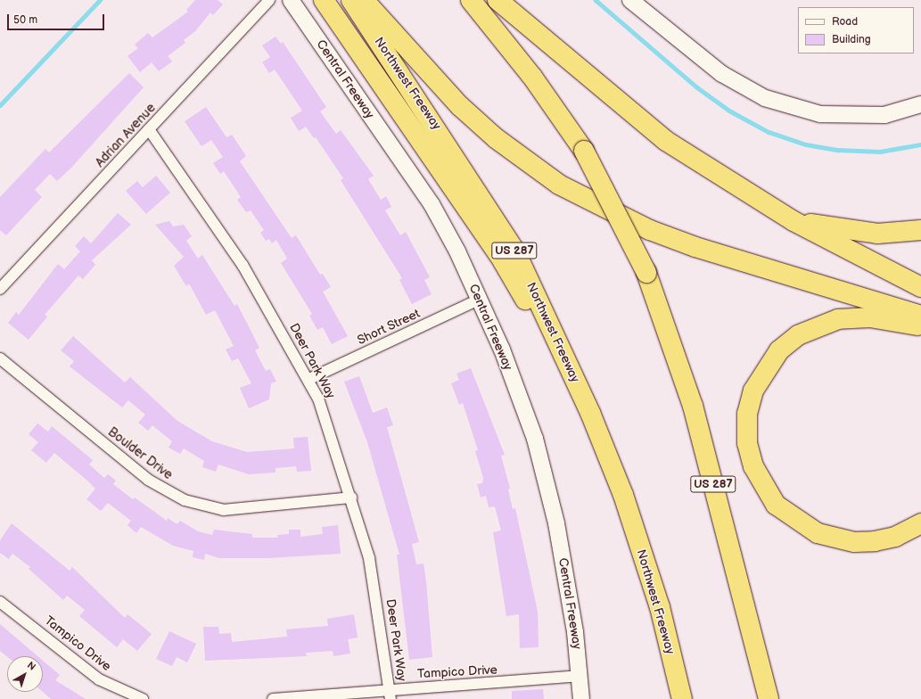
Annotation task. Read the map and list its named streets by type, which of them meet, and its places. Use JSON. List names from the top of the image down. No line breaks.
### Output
{"streets":{"highway":["Northwest Freeway","US 287"],"main road":["Central Freeway"],"street":["Adrian Avenue","Short Street","Deer Park Way","Boulder Drive","Tampico Drive"]},"crossings":[["Central Freeway","Short Street"],["Central Freeway","Tampico Drive"],["Adrian Avenue","Deer Park Way"],["Short Street","Deer Park Way"],["Deer Park Way","Boulder Drive"],["Deer Park Way","Tampico Drive"]],"legend":["Road","Building"],"scale_bar":"50 m","north":"top right"}
